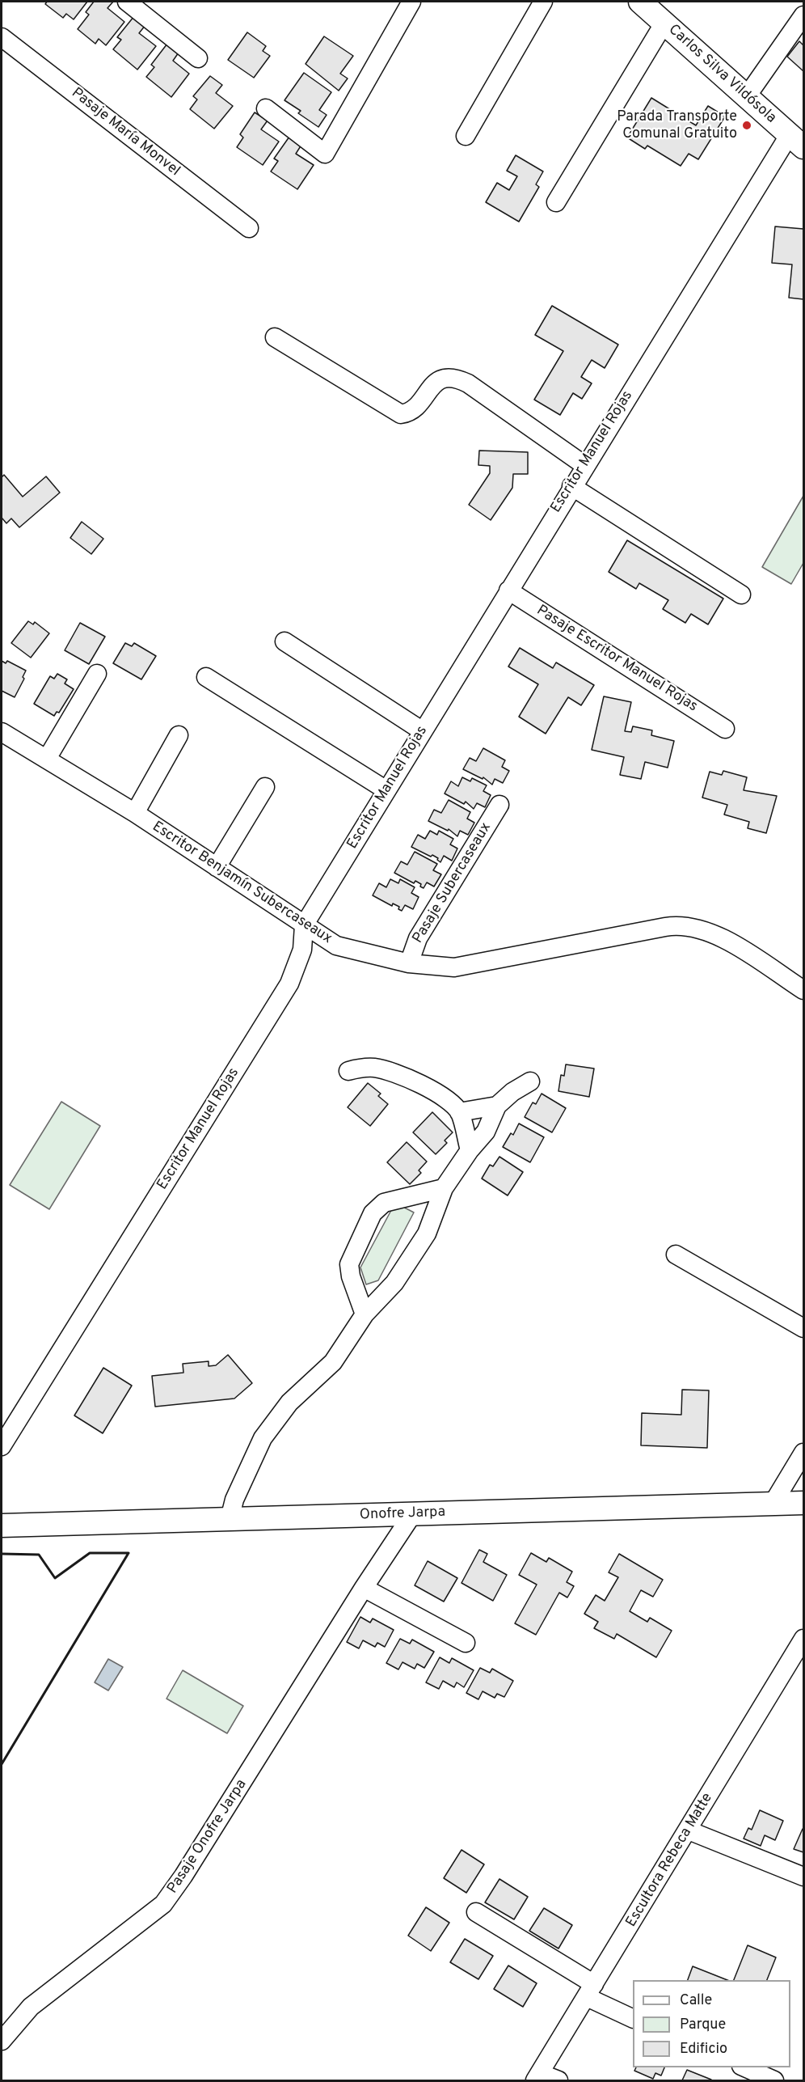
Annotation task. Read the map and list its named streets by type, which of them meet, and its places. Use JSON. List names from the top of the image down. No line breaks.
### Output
{"streets":{"street":["Carlos Silva Vildósola","Pasaje María Monvel","Escritor Manuel Rojas","Pasaje Escritor Manuel Rojas","Escritor Benjamín Subercaseaux","Pasaje Subercaseaux","Onofre Jarpa","Pasaje Onofre Jarpa","Escultora Rebeca Matte"]},"crossings":[["Carlos Silva Vildósola","Escritor Manuel Rojas"],["Escritor Manuel Rojas","Pasaje Escritor Manuel Rojas"],["Escritor Manuel Rojas","Escritor Benjamín Subercaseaux"],["Escritor Benjamín Subercaseaux","Pasaje Subercaseaux"],["Onofre Jarpa","Pasaje Onofre Jarpa"]],"places":["Parada Transporte Comunal Gratuito"],"legend":["Calle","Parque","Edificio"]}
